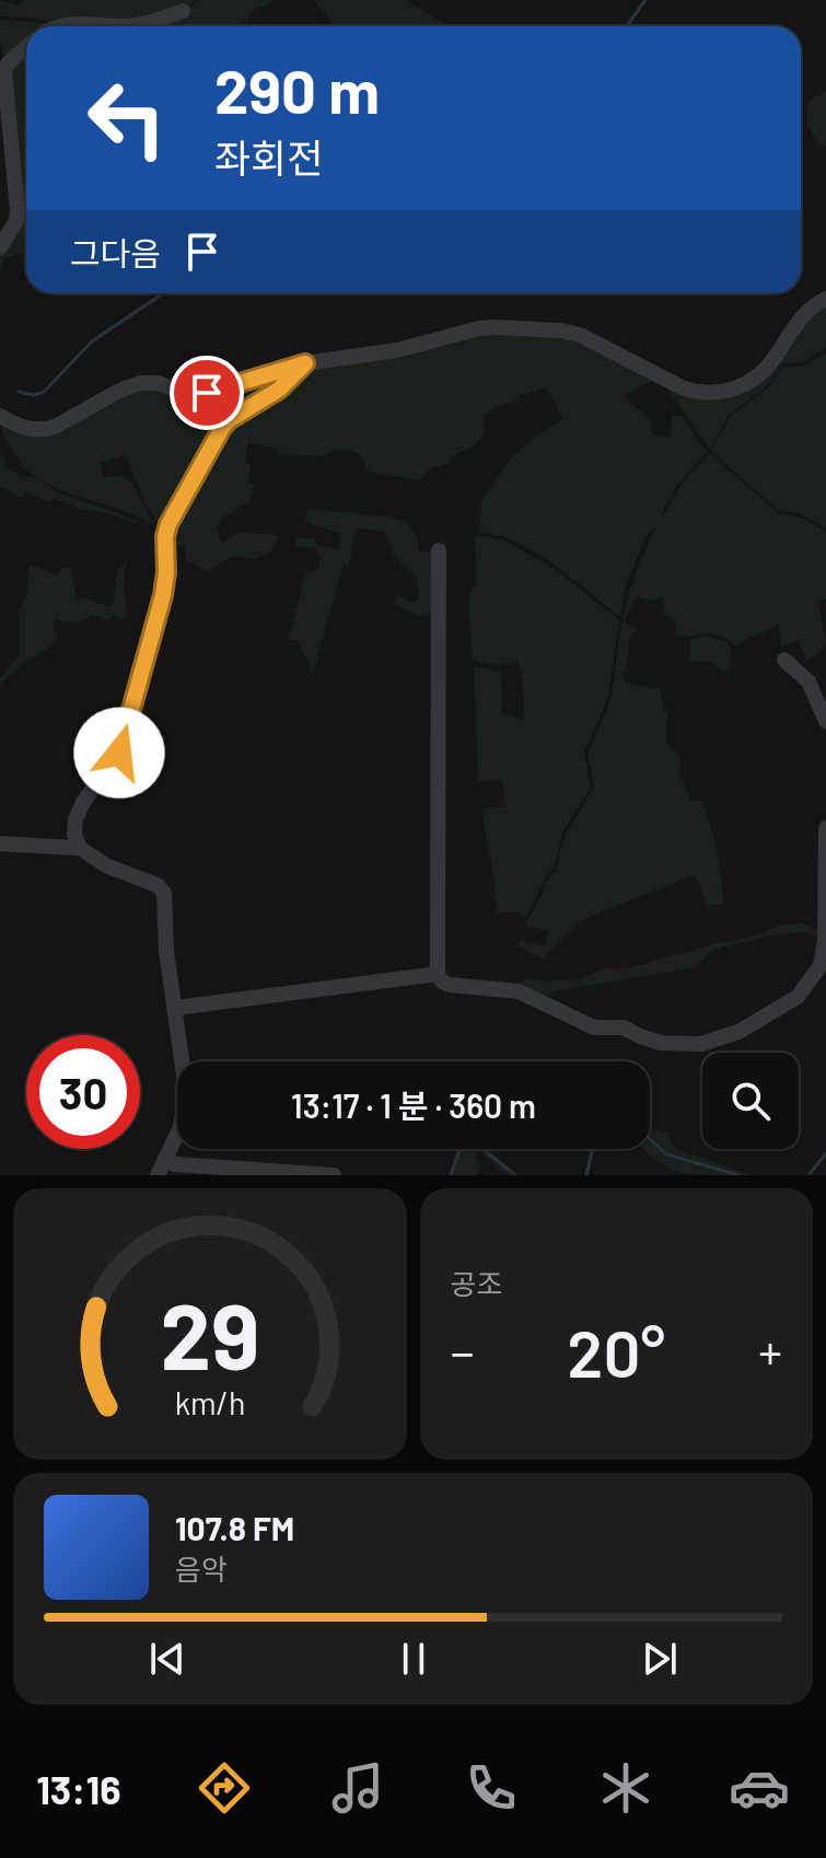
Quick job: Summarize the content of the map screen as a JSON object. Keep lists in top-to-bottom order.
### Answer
{
  "page": {
    "turn": ["290 m", "좌회전"],
    "then": "그다음",
    "limit": "30",
    "trip": "13:17 · 1 분 · 360 m",
    "tile": "공조",
    "heat": ["−", "20°", "+"],
    "song": ["107.8 FM", "음악"],
    "tabs": "13:16",
    "gauge": ["29", "km/h"]
  }
}
